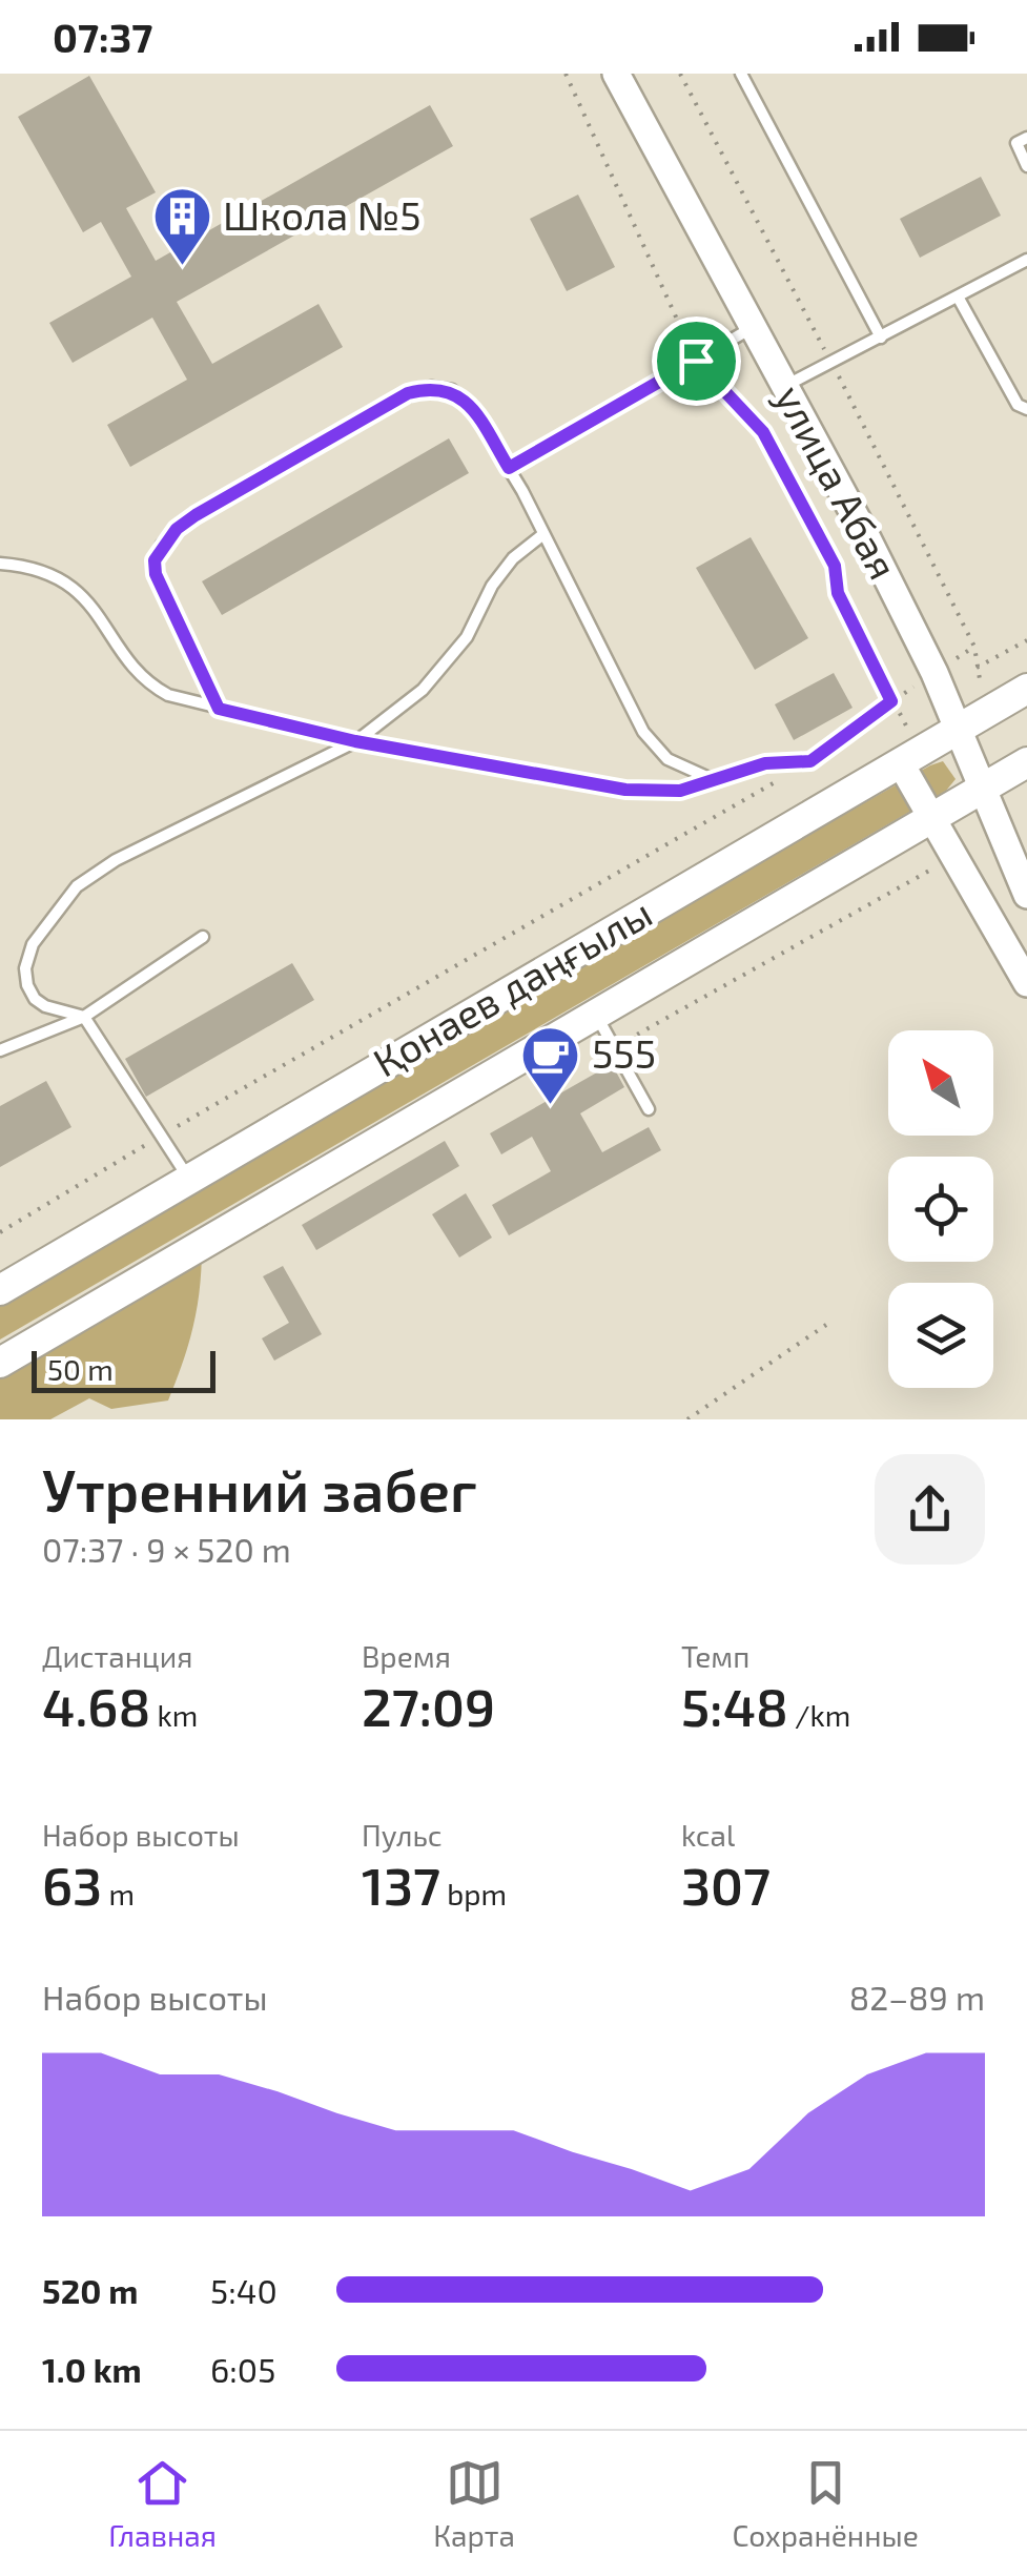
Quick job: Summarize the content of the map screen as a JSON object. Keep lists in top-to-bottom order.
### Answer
{
  "streets": {
    "main road": ["Қонаев даңғылы"],
    "street": ["улица Абая"]
  },
  "crossings": [
    ["улица Абая", "Қонаев даңғылы"]
  ],
  "places": {
    "building": ["Школа №5"],
    "cafe": ["555"]
  },
  "scale_bar": "50 m",
  "north": "top left",
  "page": {
    "status": "07:37",
    "scale": "50 m",
    "heading": ["Утренний забег", "07:37 · 9 × 520 m"],
    "stats": [
      ["Дистанция", "4.68 km"],
      ["Время", "27:09"],
      ["Темп", "5:48 /km"],
      ["Набор высоты", "63 m"],
      ["Пульс", "137 bpm"],
      ["kcal", "307"]
    ],
    "chart": ["Набор высоты", "82–89 m"],
    "list": [
      {
        "name": "520 m",
        "note": "5:40"
      },
      {
        "name": "1.0 km",
        "note": "6:05"
      }
    ],
    "tabs": ["Главная", "Карта", "Сохранённые"]
  }
}
